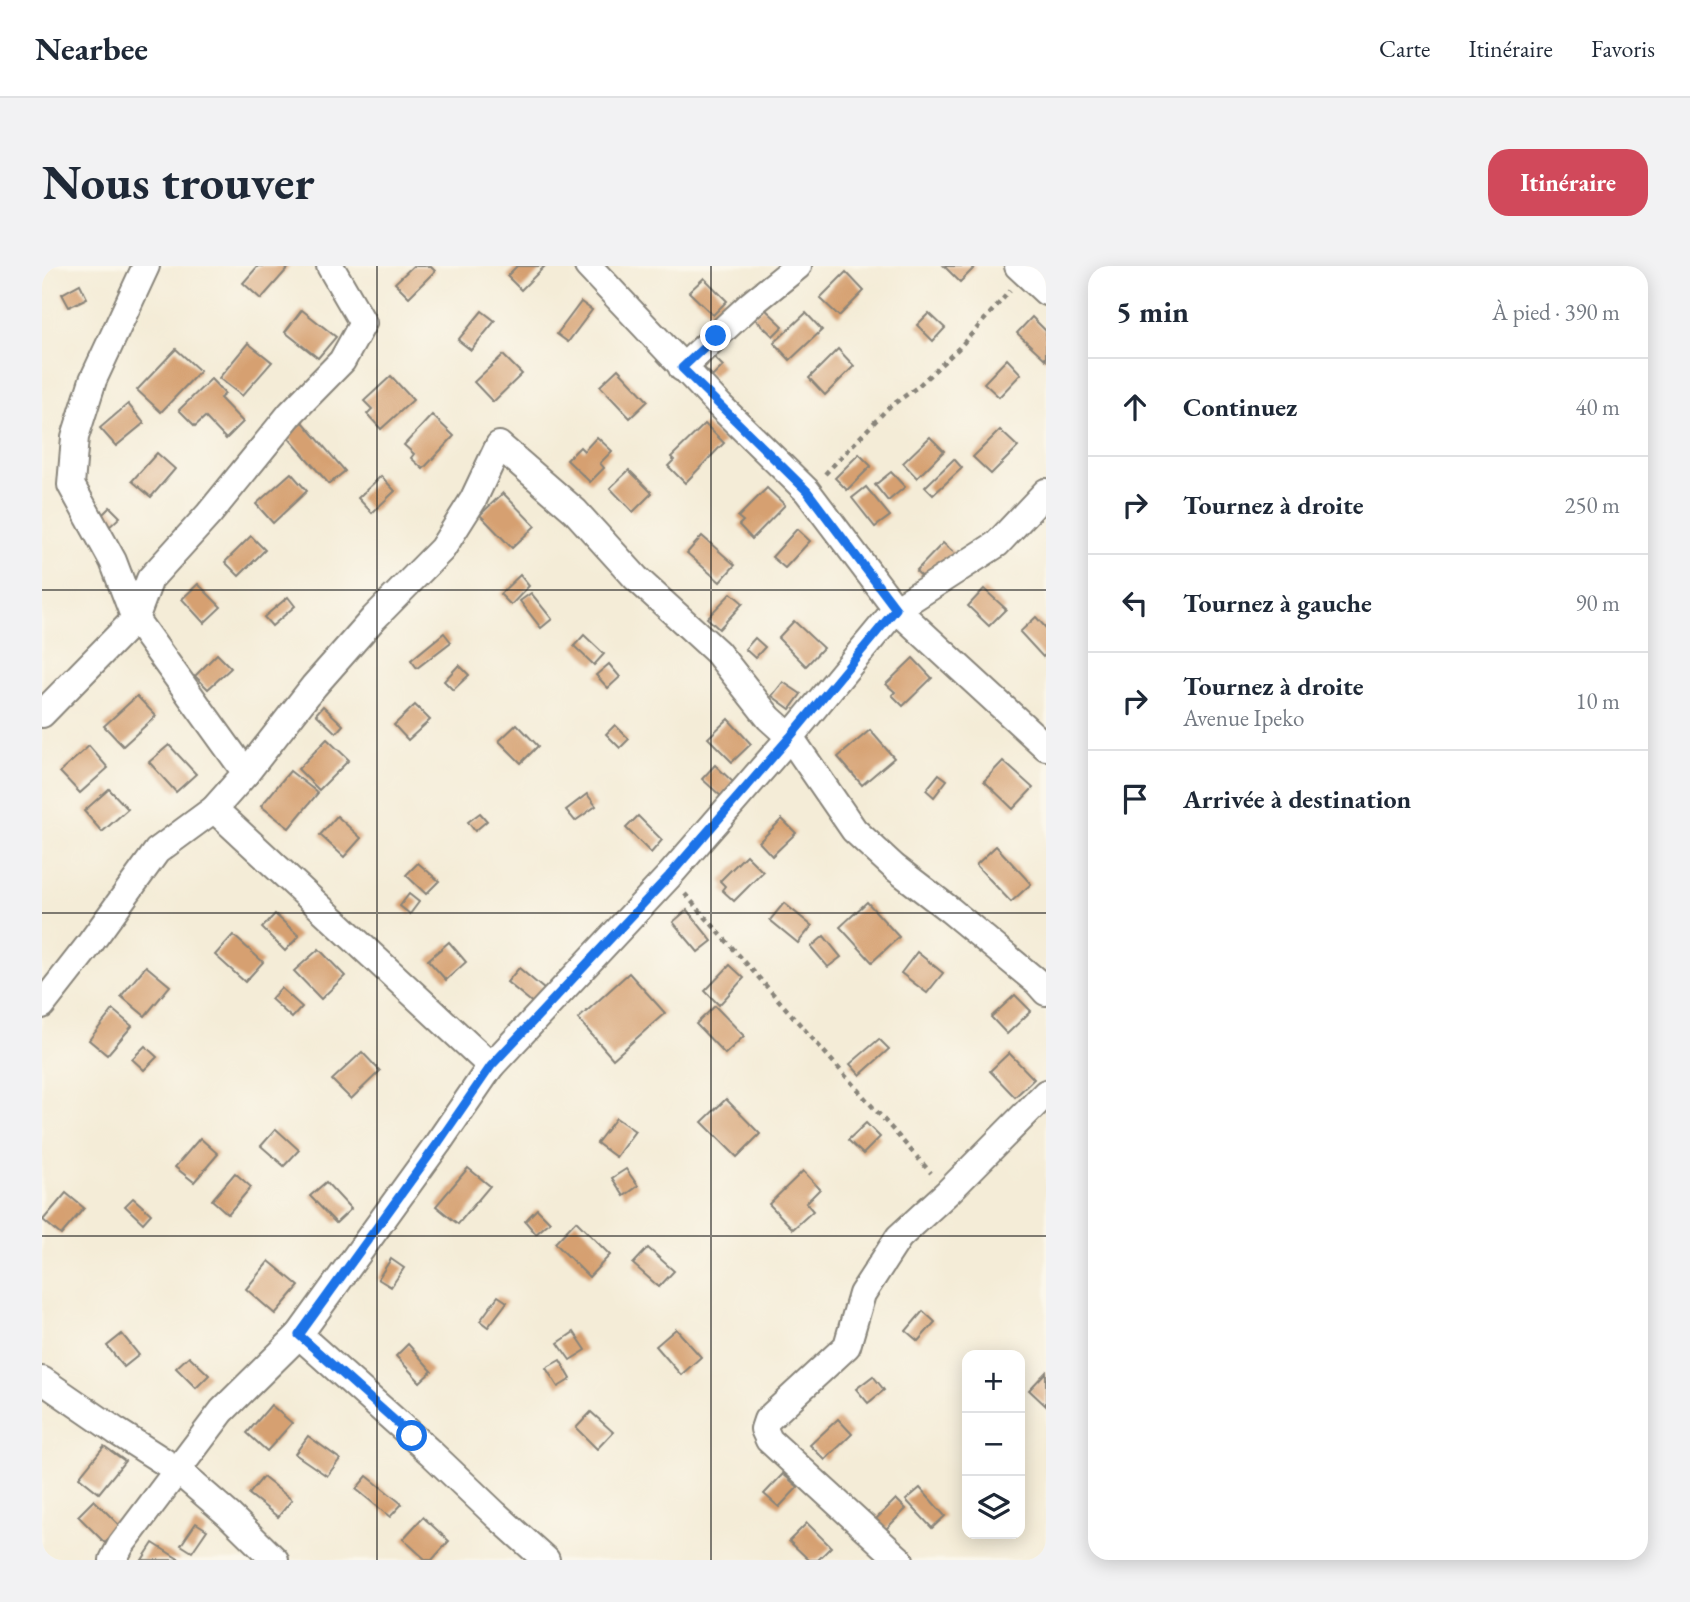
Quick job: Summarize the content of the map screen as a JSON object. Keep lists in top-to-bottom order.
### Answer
{
  "page": {
    "header": "Nearbee",
    "nav": ["Carte", "Itinéraire", "Favoris"],
    "buttons": "Itinéraire",
    "title": "Nous trouver",
    "heading": ["5 min", "À pied · 390 m"],
    "list": [
      ["Continuez", "40 m"],
      ["Tournez à droite", "250 m"],
      ["Tournez à gauche", "90 m"],
      ["Tournez à droite", "Avenue Ipeko", "10 m"],
      "Arrivée à destination"
    ],
    "map_buttons": ["+", "−"]
  }
}
